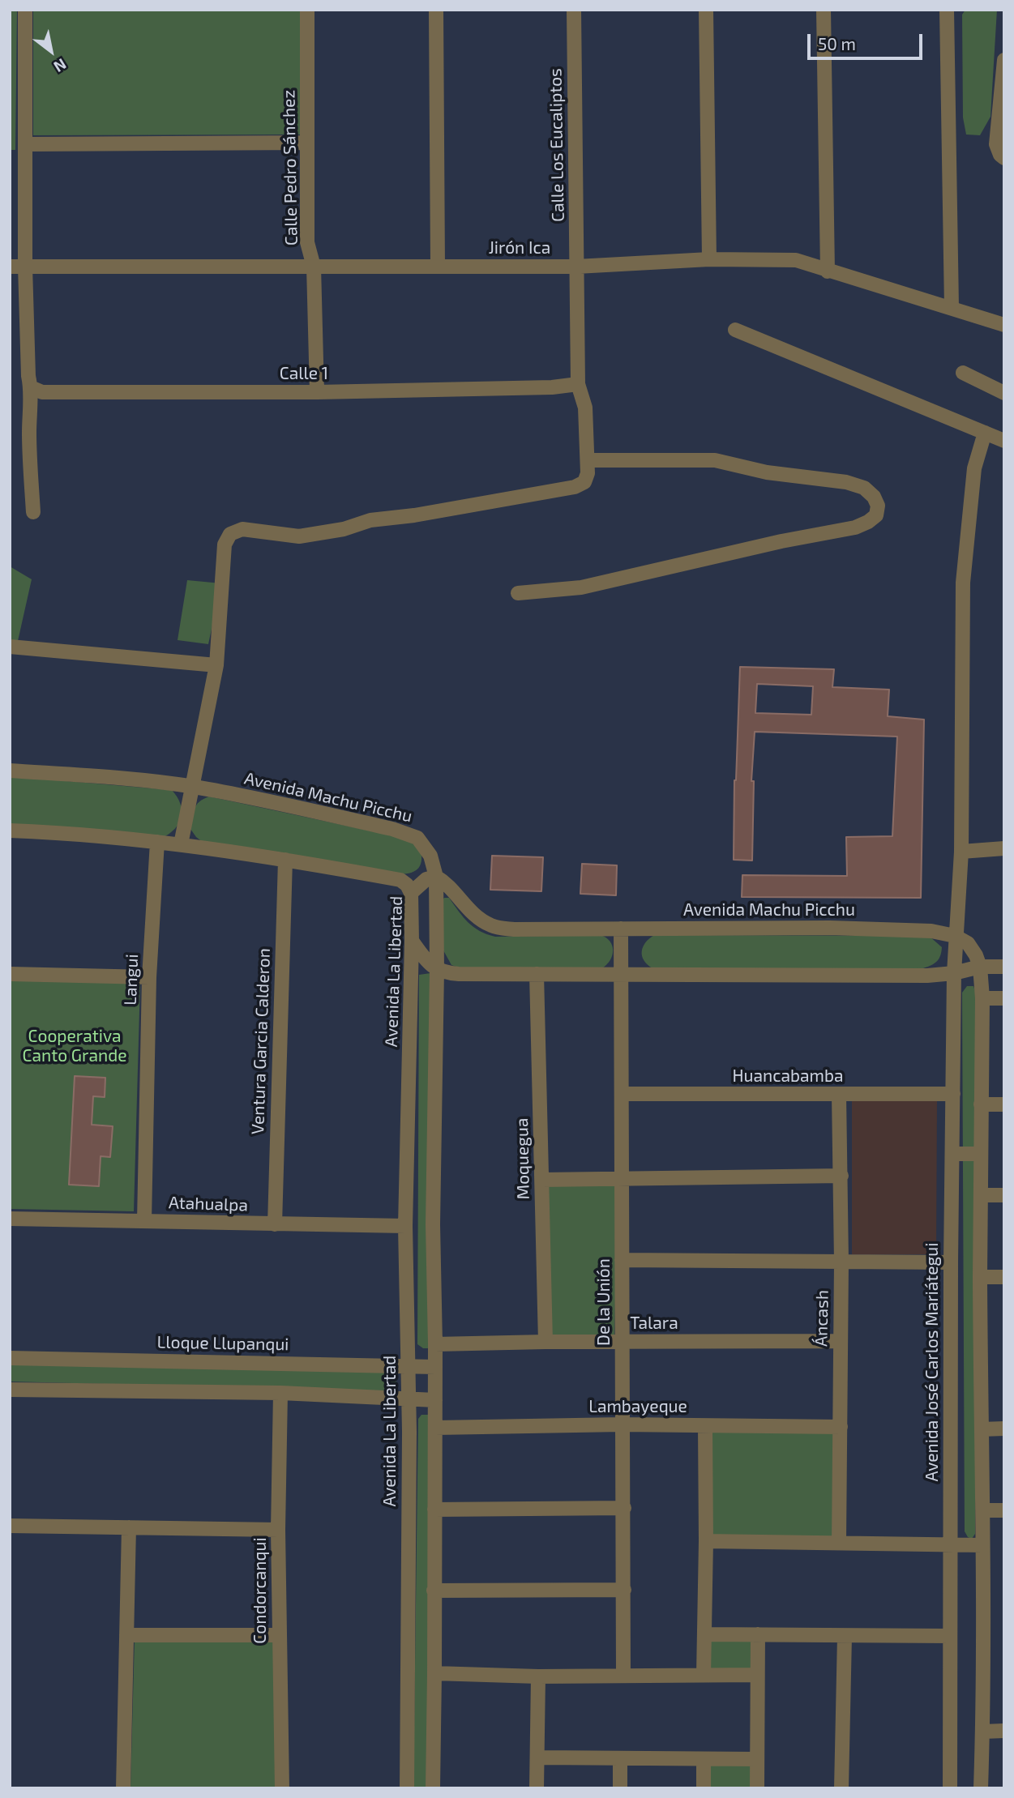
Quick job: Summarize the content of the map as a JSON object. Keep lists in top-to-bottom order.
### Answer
{
  "streets": {
    "street": [
      "Calle Los Eucaliptos",
      "Calle Pedro Sánchez",
      "Jirón Ica",
      "Calle 1",
      "Avenida Machu Picchu",
      "Avenida La Libertad",
      "Langui",
      "Ventura Garcia Calderon",
      "Huancabamba",
      "Moquegua",
      "Atahualpa",
      "De la Unión",
      "Áncash",
      "Talara",
      "Lloque Llupanqui",
      "Avenida José Carlos Mariátegui",
      "Lambayeque",
      "Condorcanqui"
    ]
  },
  "crossings": [
    ["Calle Los Eucaliptos", "Jirón Ica"],
    ["Calle Los Eucaliptos", "Calle 1"],
    ["Calle Pedro Sánchez", "Jirón Ica"],
    ["Calle Pedro Sánchez", "Calle 1"],
    ["Avenida Machu Picchu", "Avenida La Libertad"],
    ["Avenida Machu Picchu", "De la Unión"],
    ["Avenida Machu Picchu", "Avenida José Carlos Mariátegui"],
    ["Avenida La Libertad", "Atahualpa"],
    ["Avenida La Libertad", "Lloque Llupanqui"],
    ["Langui", "Atahualpa"],
    ["Ventura Garcia Calderon", "Atahualpa"],
    ["Huancabamba", "De la Unión"],
    ["Huancabamba", "Áncash"],
    ["Huancabamba", "Avenida José Carlos Mariátegui"],
    ["Moquegua", "Talara"],
    ["De la Unión", "Talara"],
    ["De la Unión", "Lambayeque"],
    ["Áncash", "Talara"],
    ["Áncash", "Lambayeque"]
  ],
  "parks": ["Cooperativa Canto Grande"],
  "scale_bar": "50 m",
  "north": "bottom right"
}
